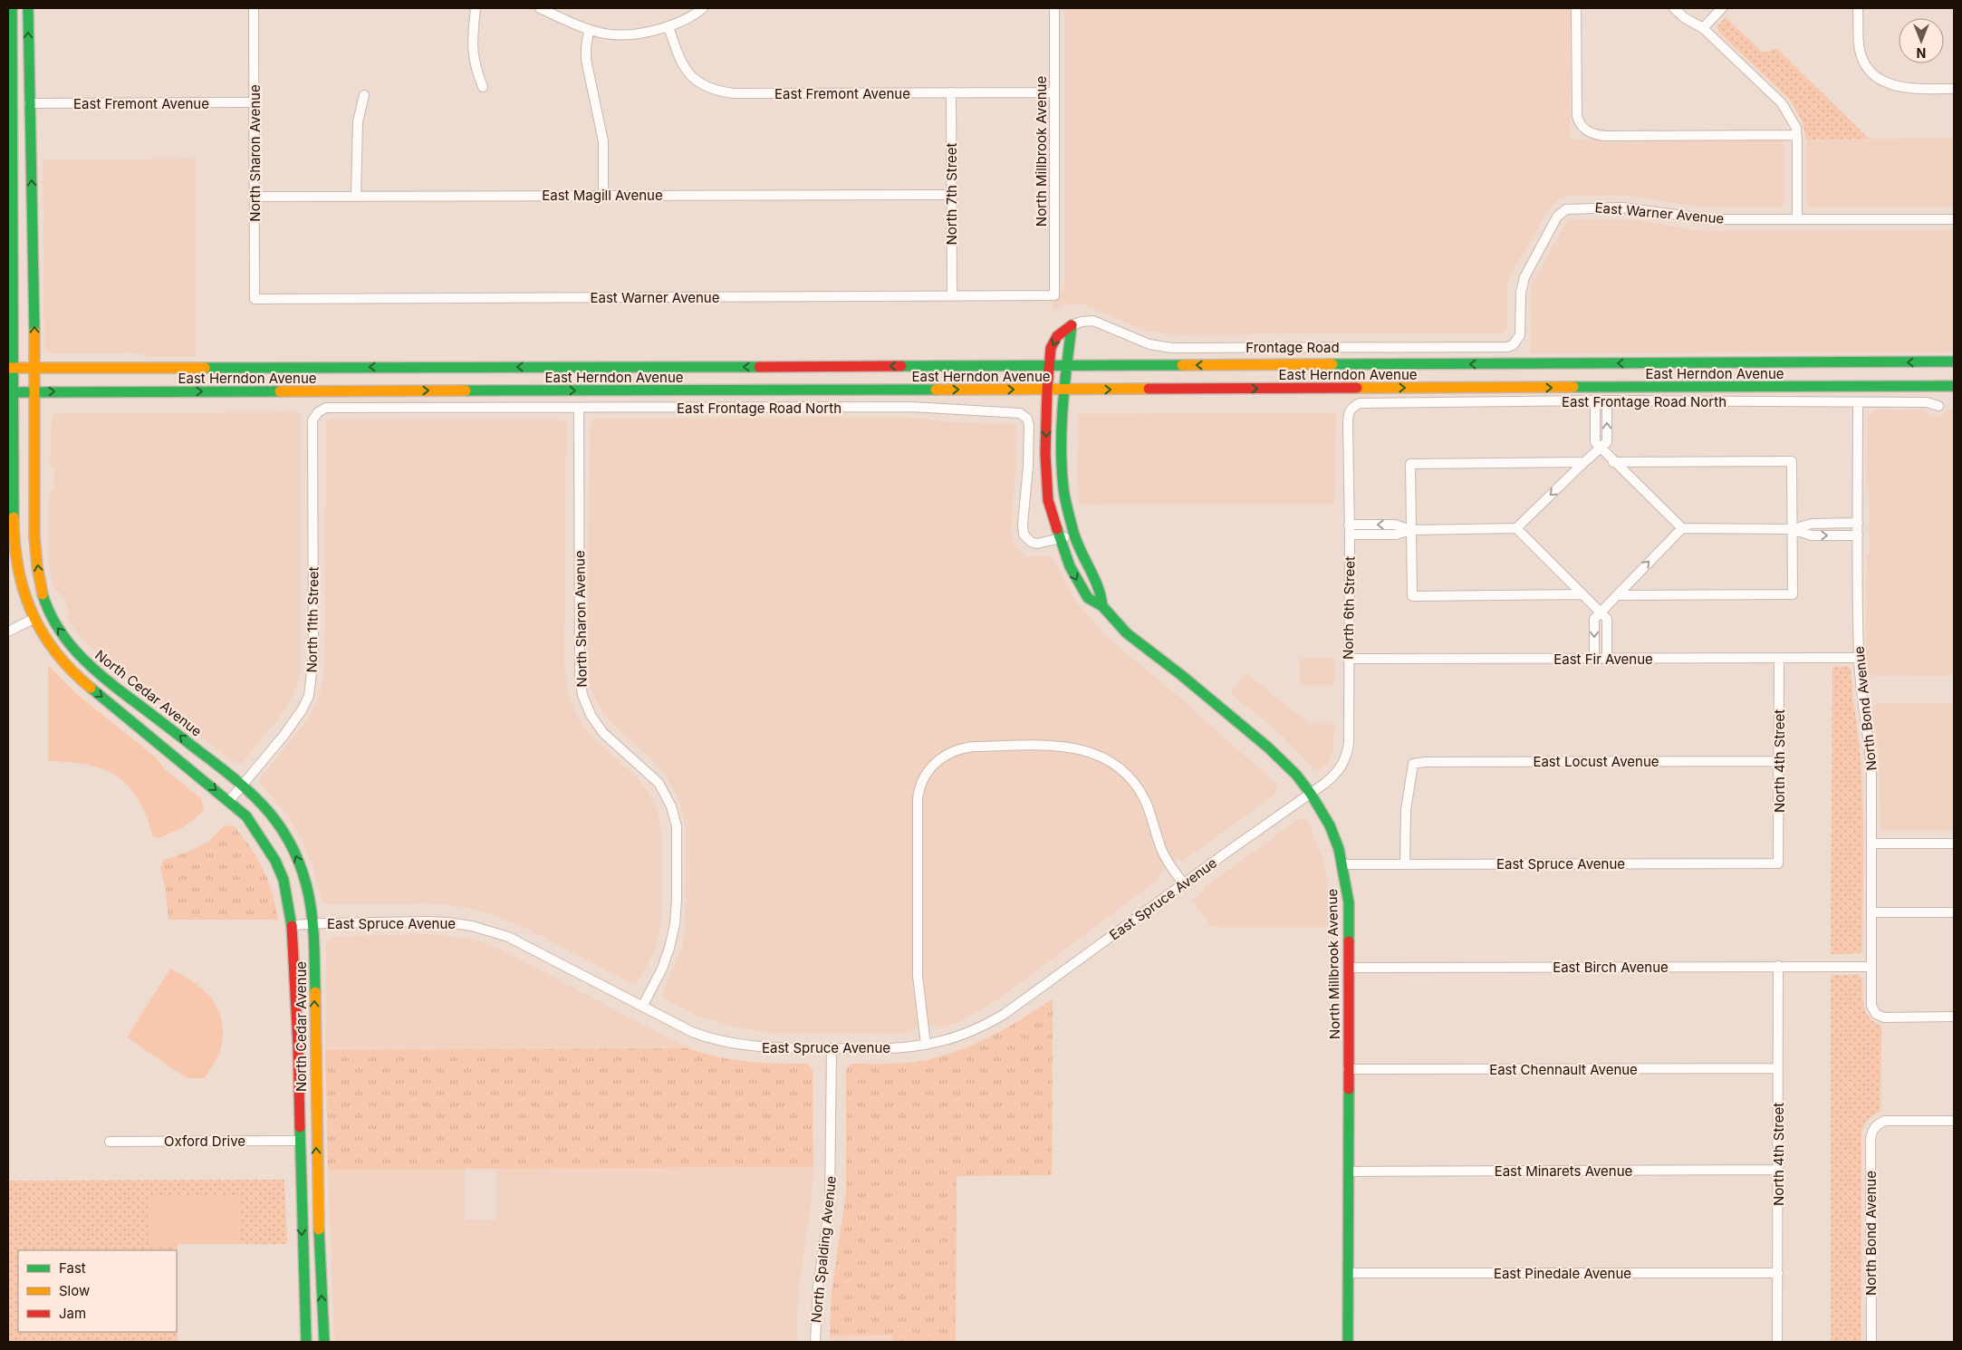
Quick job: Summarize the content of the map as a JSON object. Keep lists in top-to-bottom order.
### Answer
{
  "streets": {
    "main road": ["North Millbrook Avenue", "East Herndon Avenue", "North Cedar Avenue"],
    "street": [
      "East Fremont Avenue",
      "North Sharon Avenue",
      "North 7th Street",
      "East Magill Avenue",
      "East Warner Avenue",
      "Frontage Road",
      "East Frontage Road North",
      "North 6th Street",
      "North 11th Street",
      "East Fir Avenue",
      "North Bond Avenue",
      "East Locust Avenue",
      "North 4th Street",
      "East Spruce Avenue",
      "East Birch Avenue",
      "East Chennault Avenue",
      "Oxford Drive",
      "East Minarets Avenue",
      "North Spalding Avenue",
      "East Pinedale Avenue"
    ]
  },
  "crossings": [
    ["East Fremont Avenue", "North Millbrook Avenue"],
    ["East Fremont Avenue", "North Sharon Avenue"],
    ["East Fremont Avenue", "North 7th Street"],
    ["East Fremont Avenue", "North Cedar Avenue"],
    ["North Millbrook Avenue", "East Warner Avenue"],
    ["North Millbrook Avenue", "Frontage Road"],
    ["North Millbrook Avenue", "East Herndon Avenue"],
    ["North Millbrook Avenue", "East Frontage Road North"],
    ["North Millbrook Avenue", "North 6th Street"],
    ["North Millbrook Avenue", "East Spruce Avenue"],
    ["North Millbrook Avenue", "East Birch Avenue"],
    ["North Millbrook Avenue", "East Chennault Avenue"],
    ["North Millbrook Avenue", "East Minarets Avenue"],
    ["North Millbrook Avenue", "East Pinedale Avenue"],
    ["North Sharon Avenue", "East Magill Avenue"],
    ["North Sharon Avenue", "East Warner Avenue"],
    ["North Sharon Avenue", "East Frontage Road North"],
    ["North Sharon Avenue", "East Spruce Avenue"],
    ["North 7th Street", "East Magill Avenue"],
    ["North 7th Street", "East Warner Avenue"],
    ["East Warner Avenue", "Frontage Road"],
    ["East Herndon Avenue", "North Cedar Avenue"],
    ["East Frontage Road North", "North 6th Street"],
    ["East Frontage Road North", "North 11th Street"],
    ["East Frontage Road North", "North Bond Avenue"],
    ["North 6th Street", "East Fir Avenue"],
    ["North 6th Street", "East Spruce Avenue"],
    ["North 11th Street", "North Cedar Avenue"],
    ["East Fir Avenue", "North Bond Avenue"],
    ["East Fir Avenue", "North 4th Street"],
    ["North Cedar Avenue", "East Spruce Avenue"],
    ["North Cedar Avenue", "Oxford Drive"],
    ["North Bond Avenue", "East Birch Avenue"],
    ["East Locust Avenue", "North 4th Street"],
    ["East Locust Avenue", "East Spruce Avenue"],
    ["North 4th Street", "East Spruce Avenue"],
    ["North 4th Street", "East Birch Avenue"],
    ["North 4th Street", "East Chennault Avenue"],
    ["North 4th Street", "East Minarets Avenue"],
    ["North 4th Street", "East Pinedale Avenue"],
    ["East Spruce Avenue", "North Spalding Avenue"]
  ],
  "legend": ["Fast", "Slow", "Jam"],
  "north": "bottom"
}
